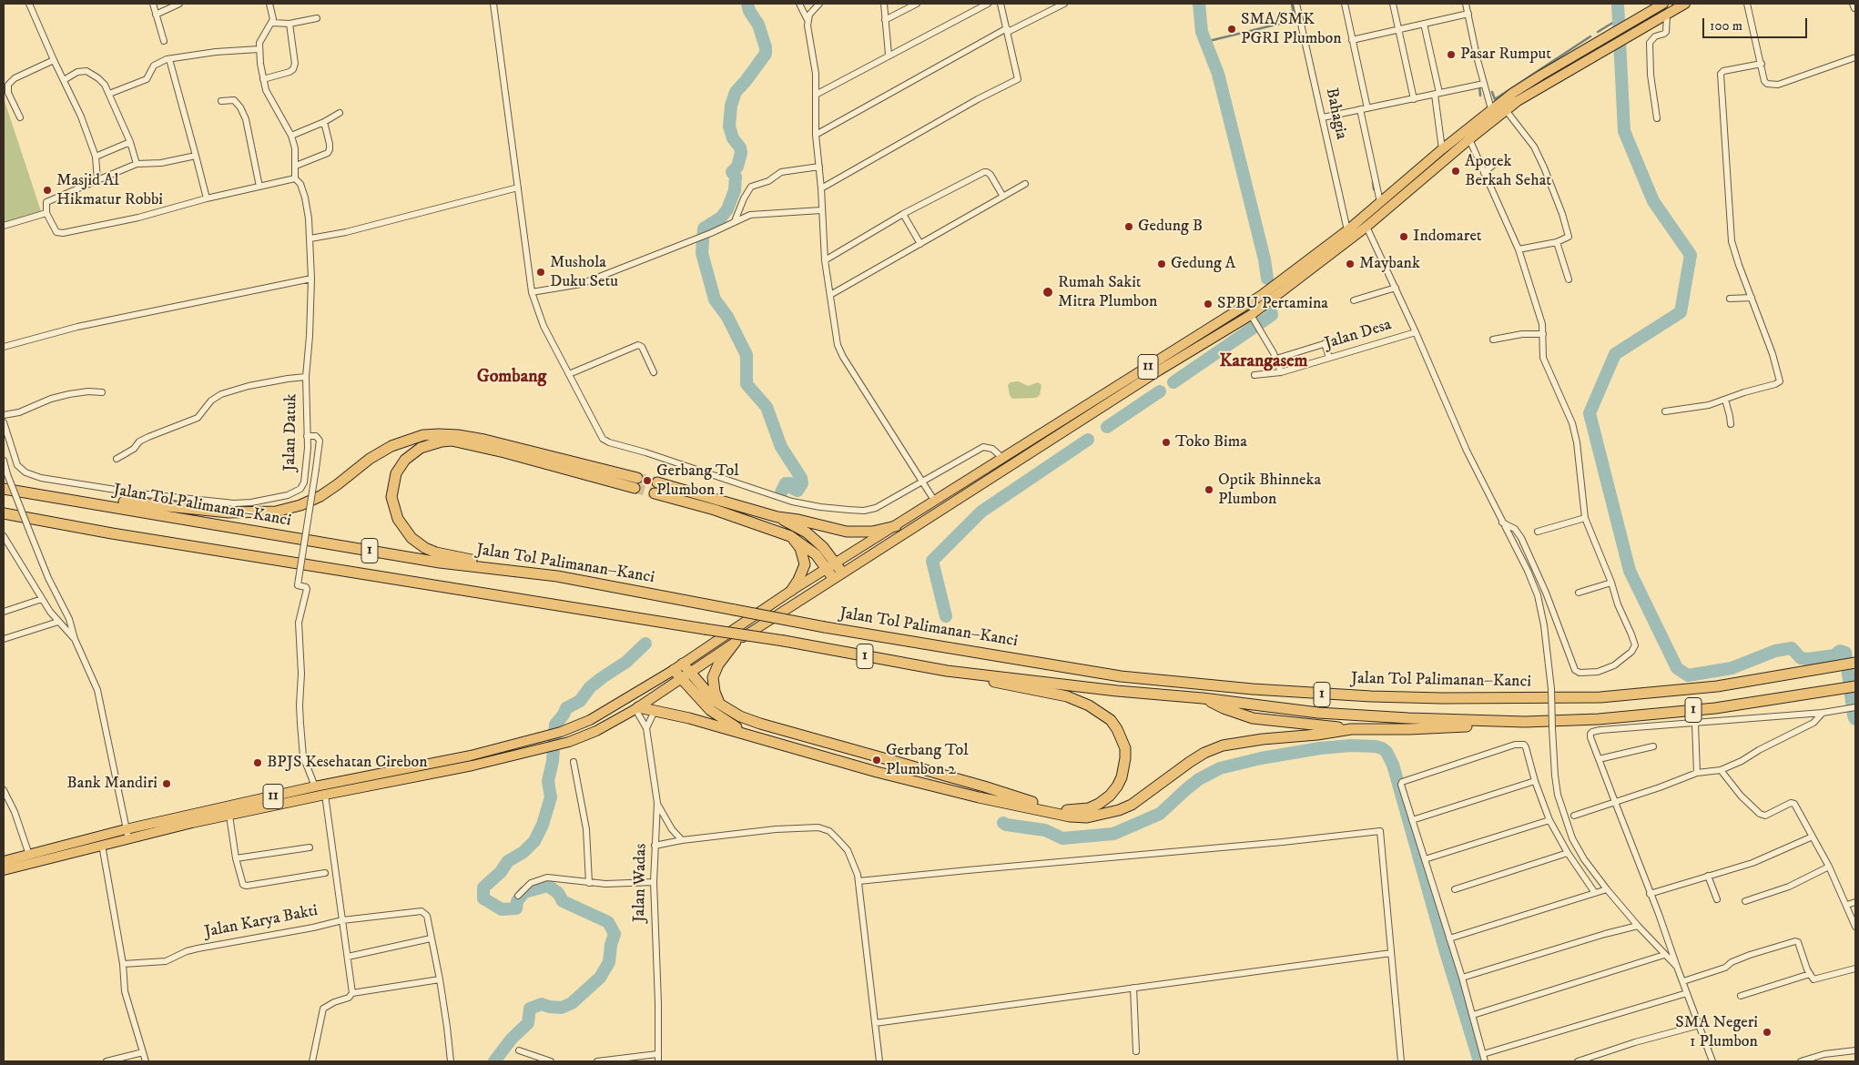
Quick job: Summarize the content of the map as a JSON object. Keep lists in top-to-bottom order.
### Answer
{
  "streets": {
    "highway": ["11", "Jalan Tol Palimanan–Kanci", "1"],
    "street": [
      "Bahagia",
      "Jalan Desa",
      "Jalan Datuk",
      "Jalan Wadas",
      "Jalan Karya Bakti"
    ]
  },
  "crossings": [
    ["Bahagia", "11"],
    ["11", "Jalan Wadas"],
    ["11", "Jalan Karya Bakti"]
  ],
  "districts": ["Karangasem", "Gombang"],
  "places": [
    "SMA/SMK PGRI Plumbon",
    "Pasar Rumput",
    "Apotek Berkah Sehat",
    "Masjid Al Hikmatur Robbi",
    "Gedung B",
    "Indomaret",
    "Gedung A",
    "Maybank",
    "Mushola Duku Setu",
    "Rumah Sakit Mitra Plumbon",
    "SPBU Pertamina",
    "Toko Bima",
    "Gerbang Tol Plumbon 1",
    "Optik Bhinneka Plumbon",
    "Gerbang Tol Plumbon 2",
    "BPJS Kesehatan Cirebon",
    "Bank Mandiri",
    "SMA Negeri 1 Plumbon"
  ],
  "scale_bar": "100 m"
}
